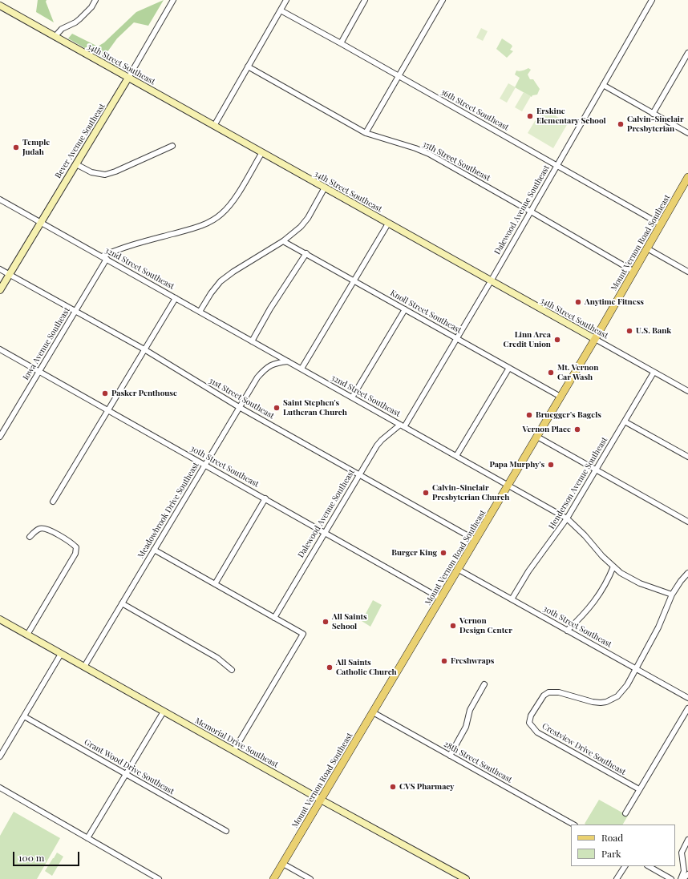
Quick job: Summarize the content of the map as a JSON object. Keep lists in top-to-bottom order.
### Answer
{
  "streets": {
    "main road": ["Mount Vernon Road Southeast"],
    "street": [
      "34th Street Southeast",
      "36th Street Southeast",
      "Bever Avenue Southeast",
      "35th Street Southeast",
      "Dalewood Avenue Southeast",
      "32nd Street Southeast",
      "Knoll Street Southeast",
      "Iowa Avenue Southeast",
      "31st Street Southeast",
      "30th Street Southeast",
      "Henderson Avenue Southeast",
      "Meadowbrook Drive Southeast",
      "Memorial Drive Southeast",
      "Crestview Drive Southeast",
      "28th Street Southeast",
      "Grant Wood Drive Southeast"
    ]
  },
  "crossings": [
    ["34th Street Southeast", "Bever Avenue Southeast"],
    ["34th Street Southeast", "Dalewood Avenue Southeast"],
    ["34th Street Southeast", "Mount Vernon Road Southeast"],
    ["34th Street Southeast", "Henderson Avenue Southeast"],
    ["36th Street Southeast", "Dalewood Avenue Southeast"],
    ["36th Street Southeast", "Mount Vernon Road Southeast"],
    ["Bever Avenue Southeast", "32nd Street Southeast"],
    ["Bever Avenue Southeast", "31st Street Southeast"],
    ["35th Street Southeast", "Dalewood Avenue Southeast"],
    ["35th Street Southeast", "Mount Vernon Road Southeast"],
    ["Dalewood Avenue Southeast", "32nd Street Southeast"],
    ["Dalewood Avenue Southeast", "Knoll Street Southeast"],
    ["Dalewood Avenue Southeast", "31st Street Southeast"],
    ["Dalewood Avenue Southeast", "30th Street Southeast"],
    ["Mount Vernon Road Southeast", "32nd Street Southeast"],
    ["Mount Vernon Road Southeast", "Knoll Street Southeast"],
    ["Mount Vernon Road Southeast", "31st Street Southeast"],
    ["Mount Vernon Road Southeast", "30th Street Southeast"],
    ["Mount Vernon Road Southeast", "Memorial Drive Southeast"],
    ["Mount Vernon Road Southeast", "28th Street Southeast"],
    ["32nd Street Southeast", "Iowa Avenue Southeast"],
    ["32nd Street Southeast", "Henderson Avenue Southeast"],
    ["32nd Street Southeast", "Meadowbrook Drive Southeast"],
    ["Iowa Avenue Southeast", "31st Street Southeast"],
    ["Iowa Avenue Southeast", "30th Street Southeast"],
    ["31st Street Southeast", "Meadowbrook Drive Southeast"],
    ["30th Street Southeast", "Henderson Avenue Southeast"],
    ["30th Street Southeast", "Meadowbrook Drive Southeast"],
    ["30th Street Southeast", "Crestview Drive Southeast"],
    ["Meadowbrook Drive Southeast", "Memorial Drive Southeast"]
  ],
  "places": [
    "Erskine Elementary School",
    "Calvin-Sinclair Presbyterian",
    "Temple Judah",
    "Anytime Fitness",
    "U.S. Bank",
    "Linn Area Credit Union",
    "Mt. Vernon Car Wash",
    "Pasker Penthouse",
    "Saint Stephen's Lutheran Church",
    "Bruegger's Bagels",
    "Vernon Place",
    "Papa Murphy's",
    "Calvin-Sinclair Presbyterian Church",
    "Burger King",
    "All Saints School",
    "Vernon Design Center",
    "Freshwraps",
    "All Saints Catholic Church",
    "CVS Pharmacy"
  ],
  "legend": ["Road", "Park"],
  "scale_bar": "100 m"
}
